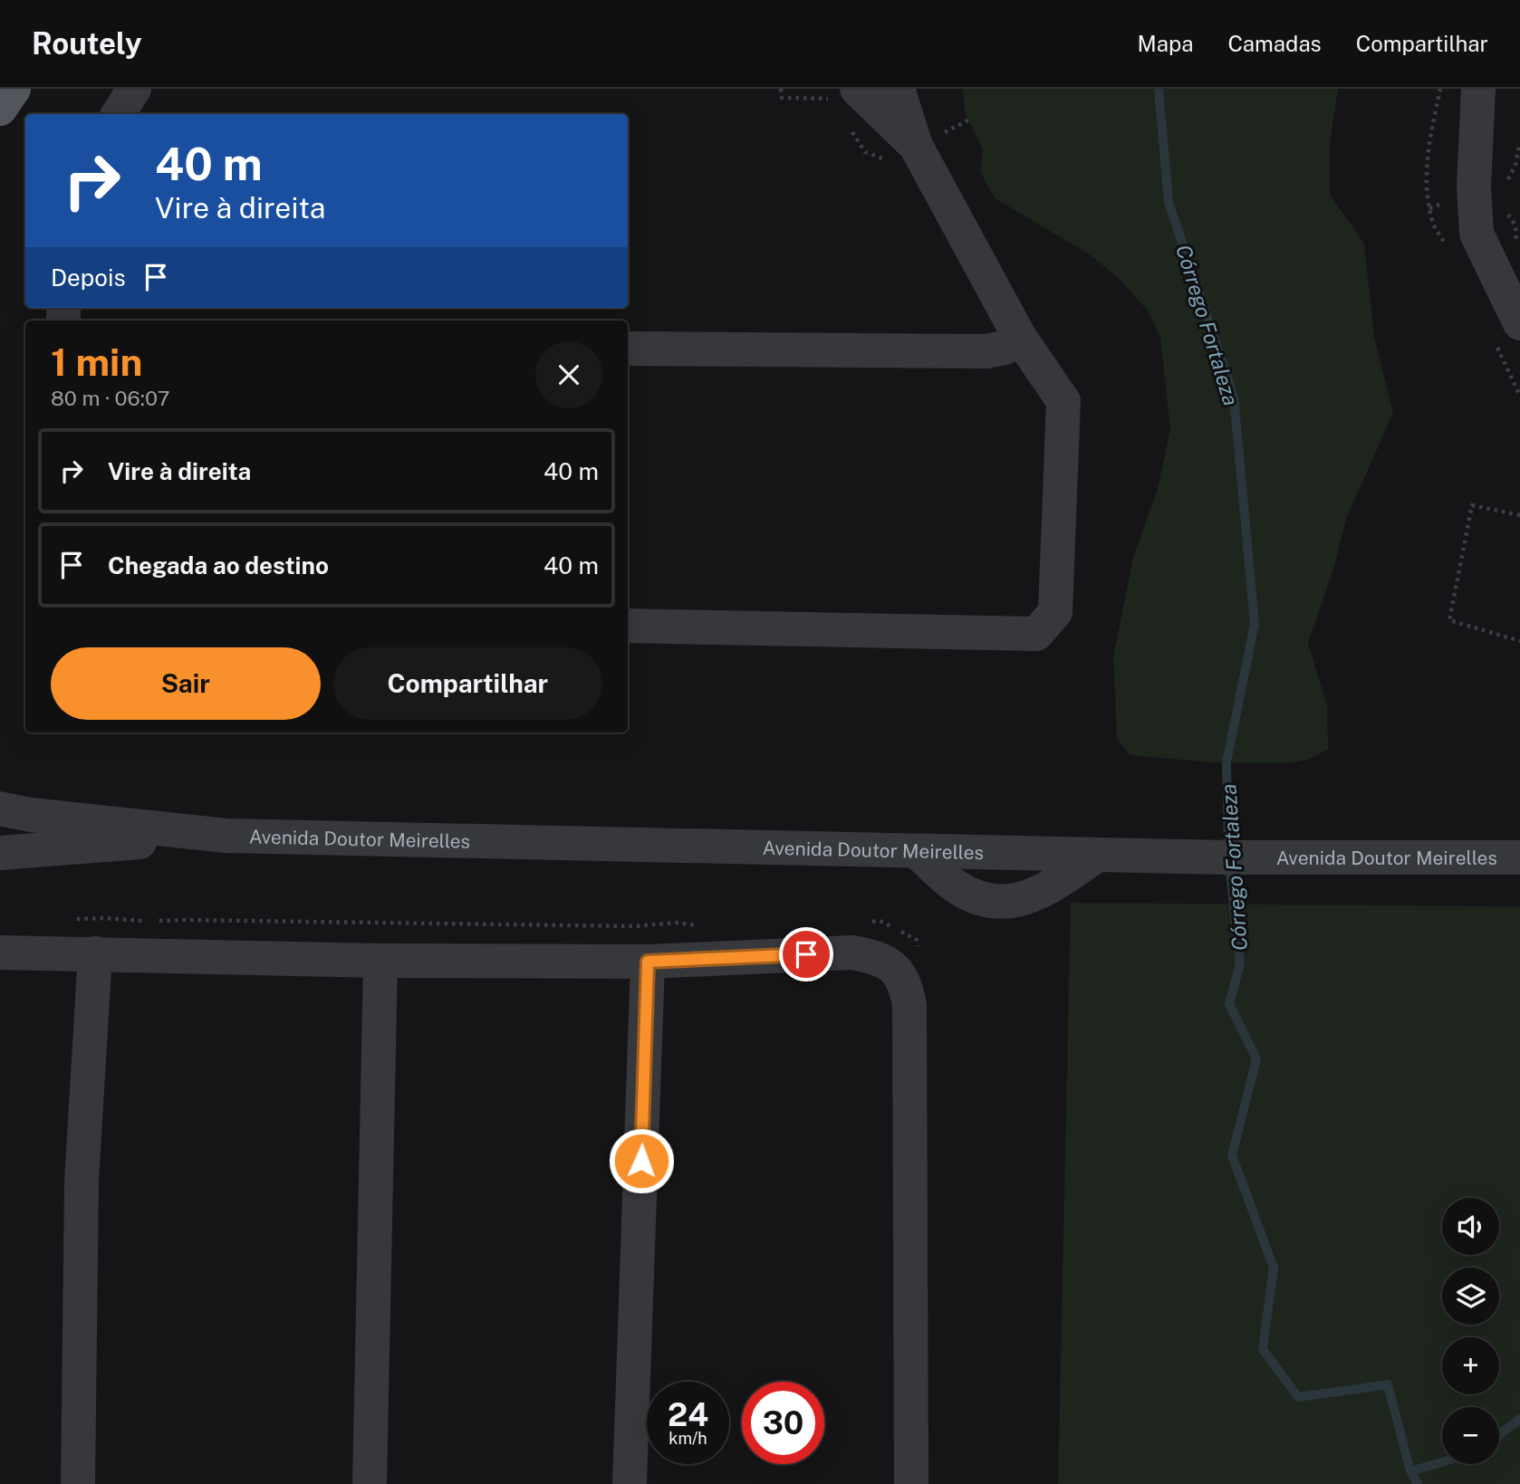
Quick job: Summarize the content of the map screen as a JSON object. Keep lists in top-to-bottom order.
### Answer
{
  "streets": {
    "street": ["Avenida Doutor Meirelles"]
  },
  "water": ["Córrego Fortaleza"],
  "page": {
    "header": "Routely",
    "nav": ["Mapa", "Camadas", "Compartilhar"],
    "turn": ["40 m", "Vire à direita"],
    "then": "Depois",
    "heading": ["1 min", "80 m · 06:07"],
    "list": [
      {
        "name": "Vire à direita",
        "value": "40 m"
      },
      {
        "name": "Chegada ao destino",
        "value": "40 m"
      }
    ],
    "buttons": ["Sair", "Compartilhar"],
    "map_buttons": ["+", "−"],
    "speed": "24 km/h",
    "limit": "30"
  }
}
